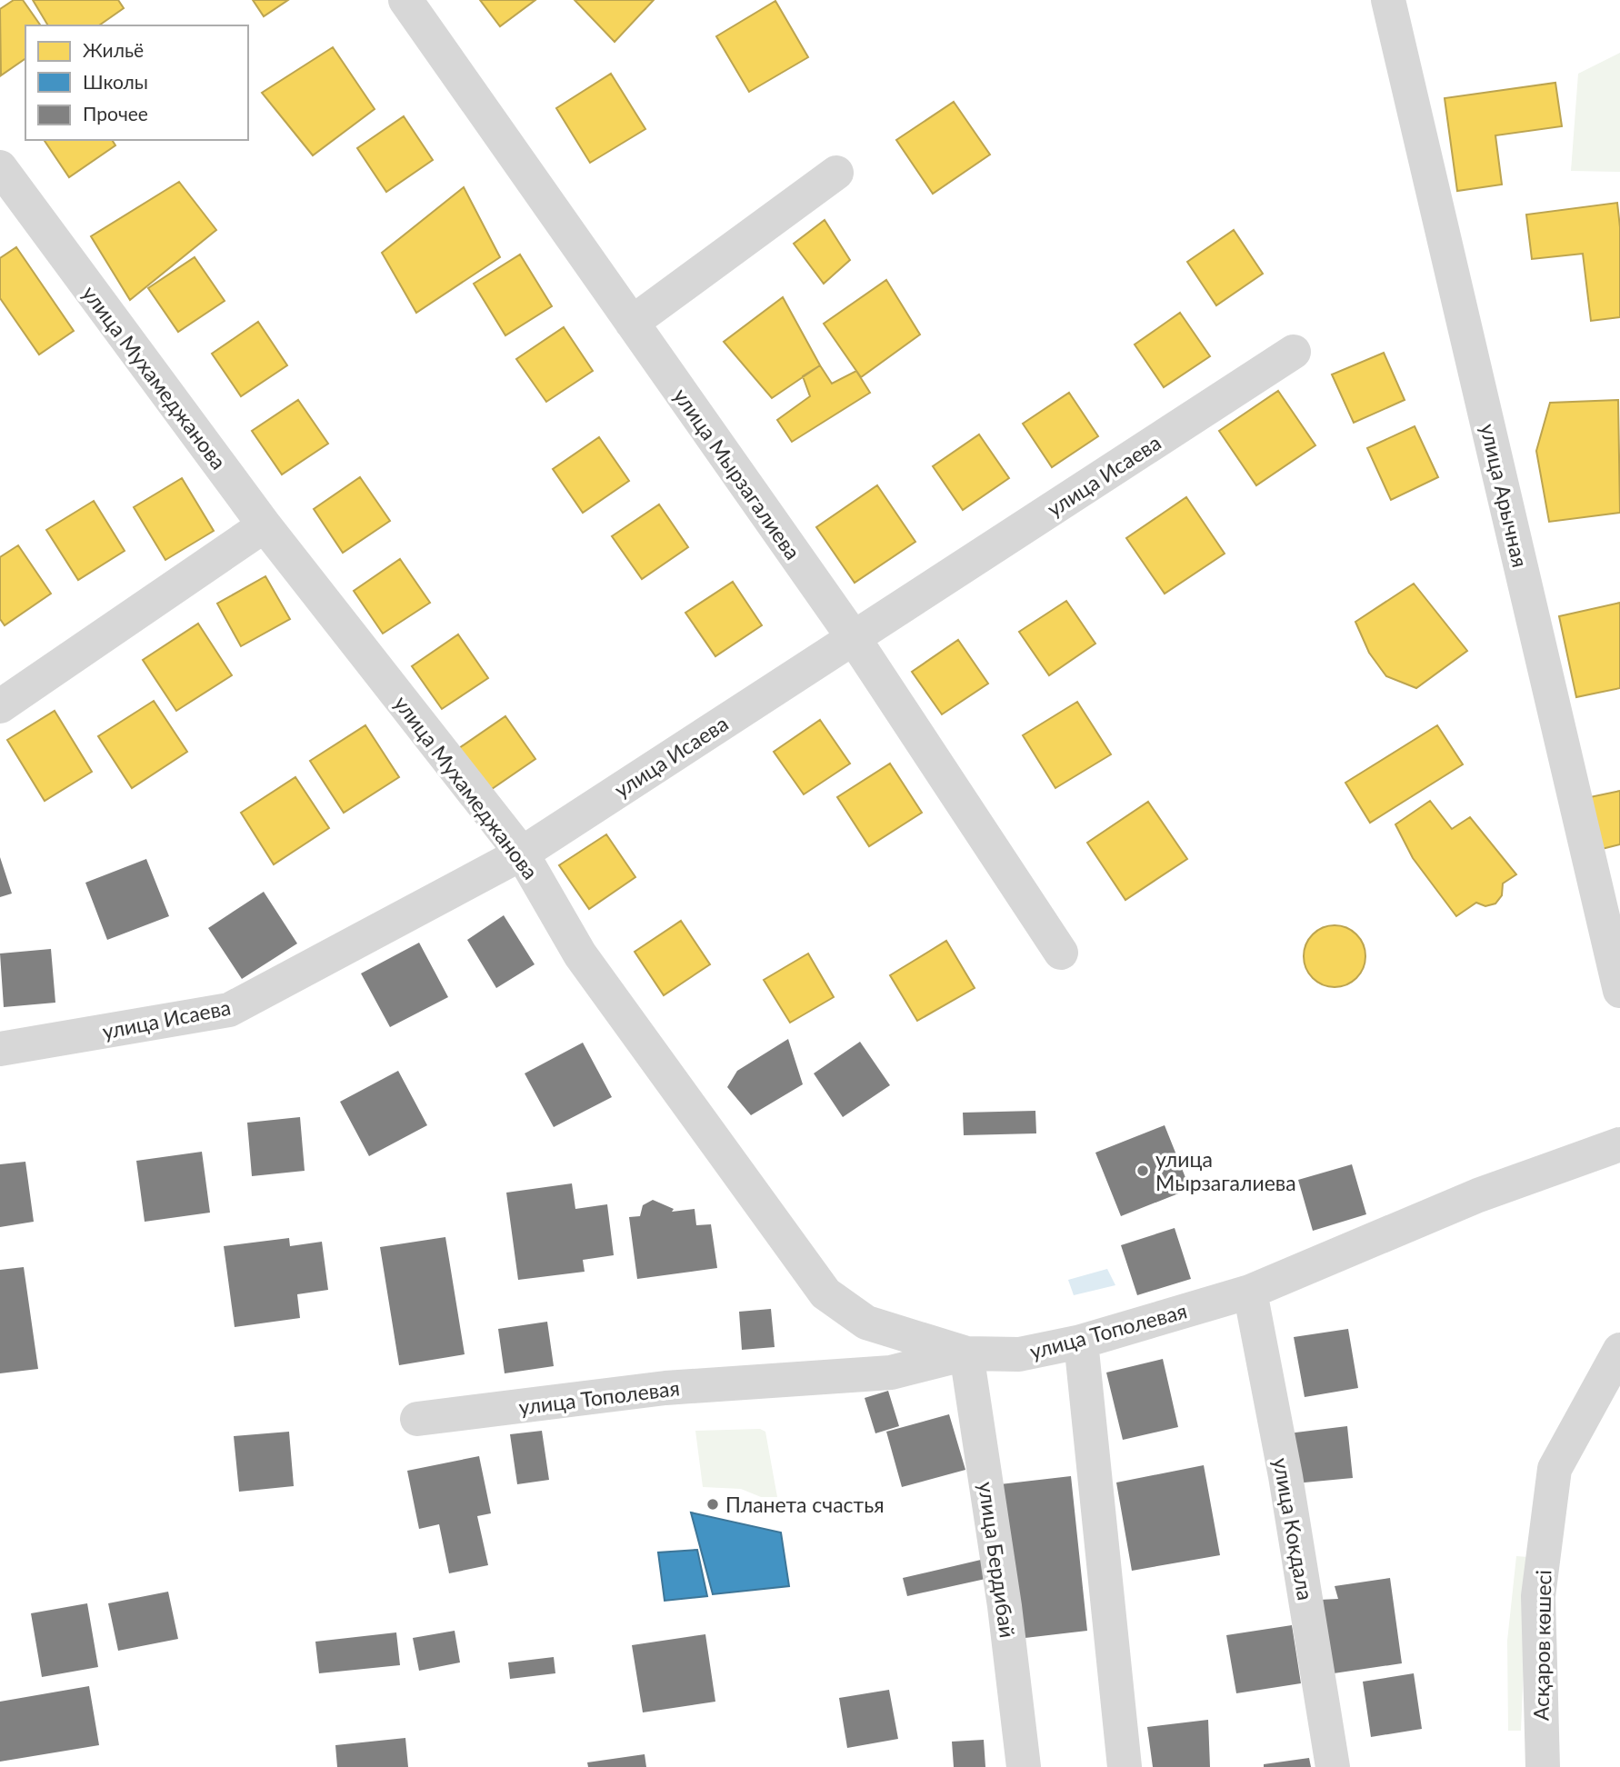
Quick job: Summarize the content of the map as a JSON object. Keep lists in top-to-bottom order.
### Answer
{
  "streets": {
    "street": [
      "улица Мухамеджанова",
      "улица Мырзагалиева",
      "улица Исаева",
      "улица Арычная",
      "улица Тополевая",
      "улица Кокдала",
      "улица Бердибай",
      "Асқаров көшесі"
    ]
  },
  "crossings": [
    ["улица Мухамеджанова", "улица Исаева"],
    ["улица Мухамеджанова", "улица Тополевая"],
    ["улица Мухамеджанова", "улица Бердибай"],
    ["улица Мырзагалиева", "улица Исаева"],
    ["улица Тополевая", "улица Кокдала"],
    ["улица Тополевая", "улица Бердибай"]
  ],
  "places": ["улица Мырзагалиева", "Планета счастья"],
  "legend": ["Жильё", "Школы", "Прочее"]
}
